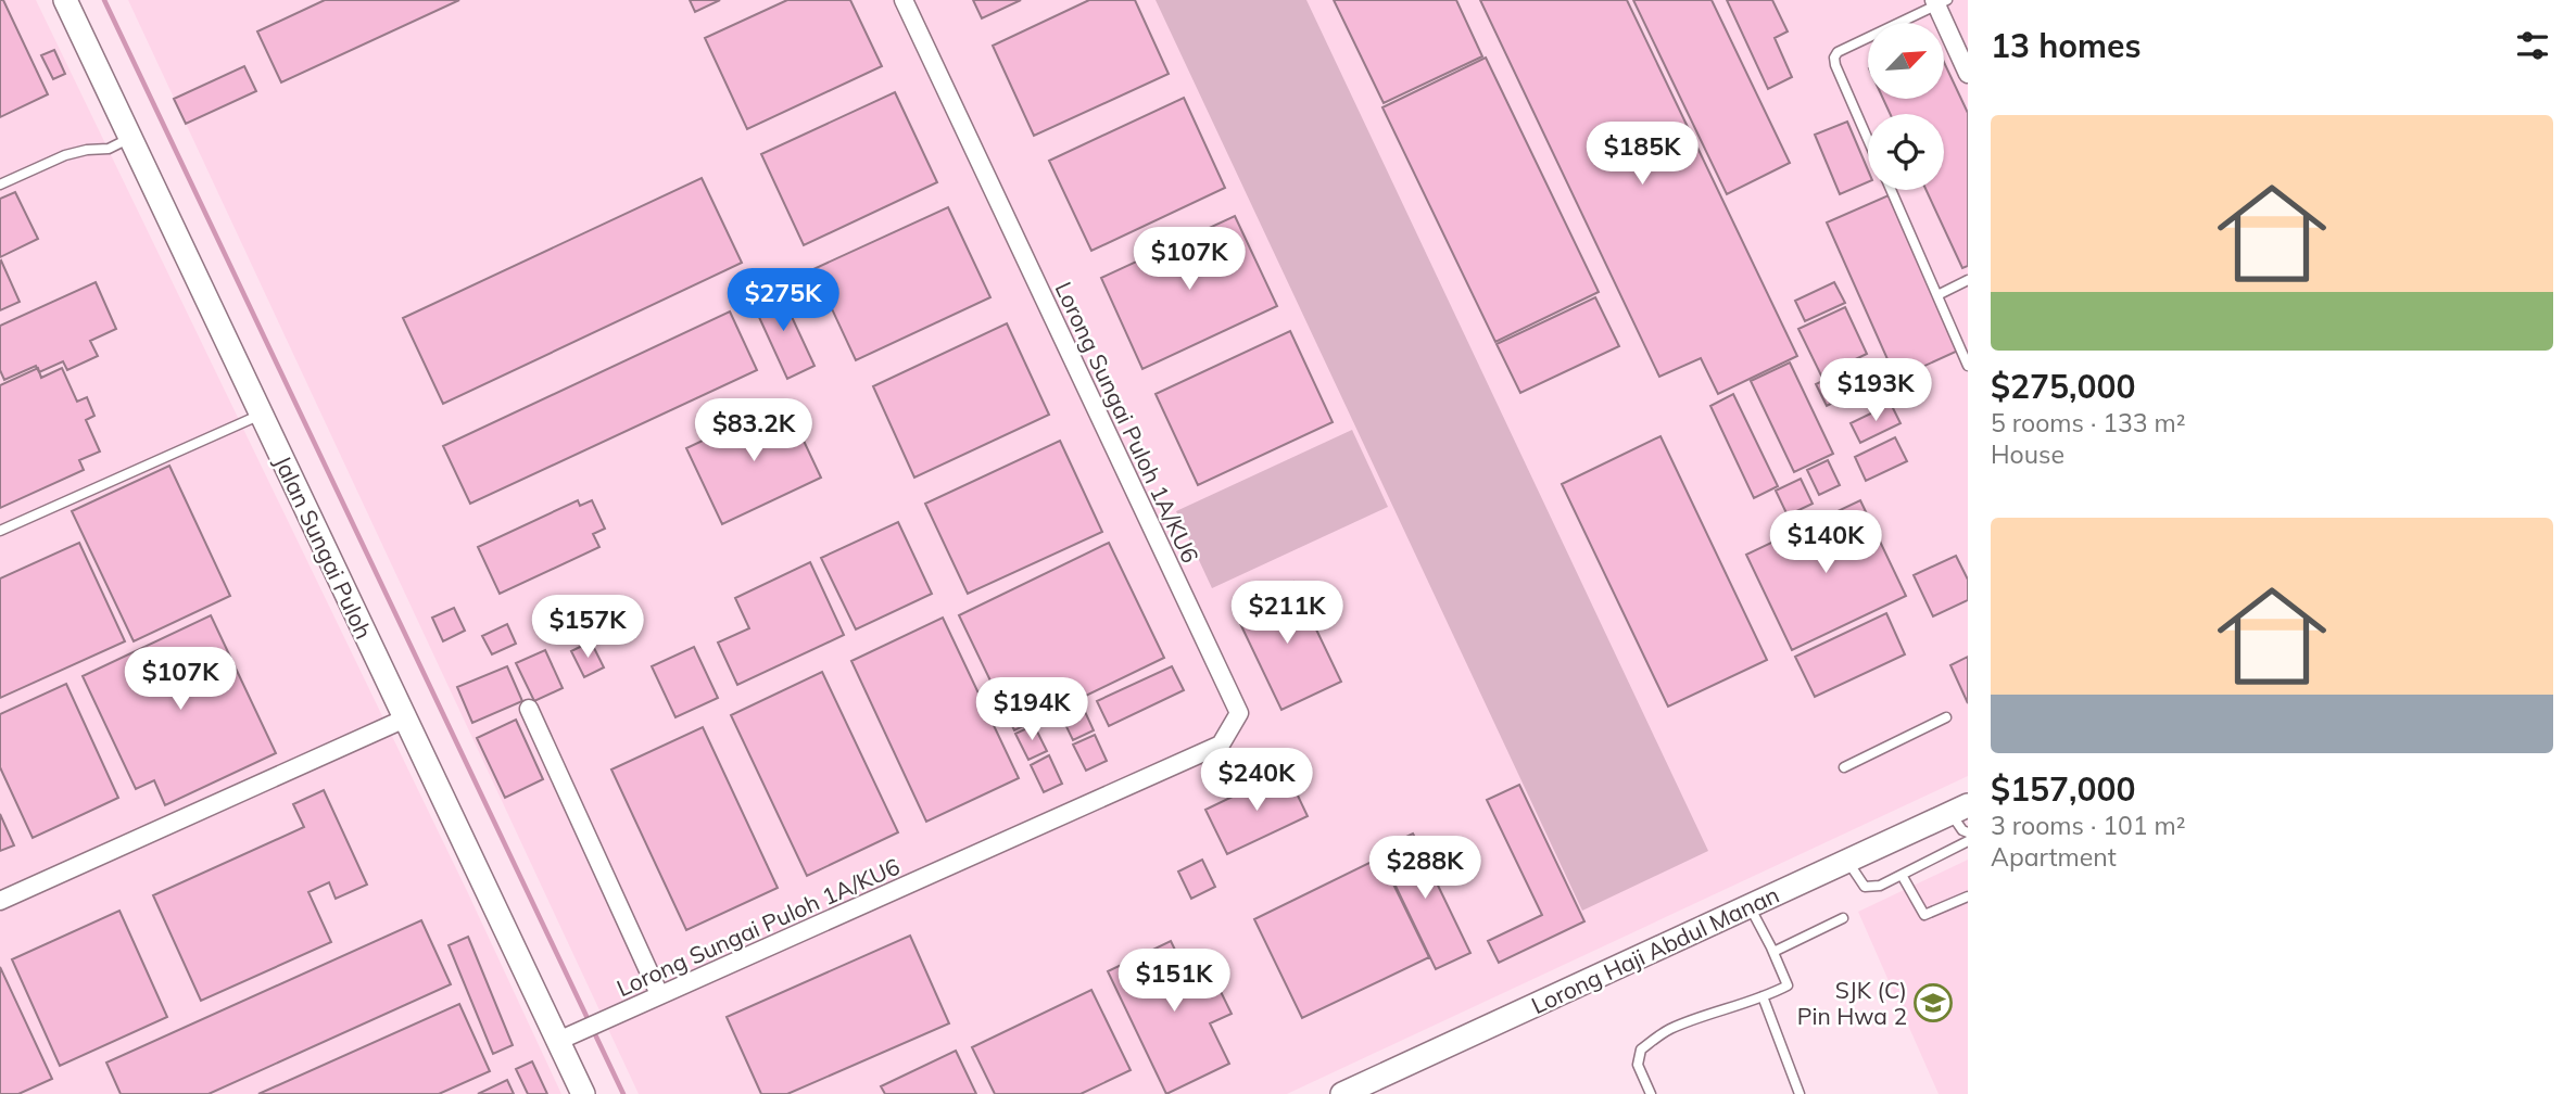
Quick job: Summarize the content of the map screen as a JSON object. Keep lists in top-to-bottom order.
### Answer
{
  "streets": {
    "street": ["Lorong Sungai Puloh 1A/KU6", "Jalan Sungai Puloh", "Lorong Haji Abdul Manan"]
  },
  "crossings": [
    ["Lorong Sungai Puloh 1A/KU6", "Jalan Sungai Puloh"]
  ],
  "places": {
    "school or university": ["SJK (C) Pin Hwa 2"]
  },
  "north": "top right",
  "page": {
    "heading": "13 homes",
    "list": [
      {
        "name": "$275,000",
        "note": "5 rooms · 133 m² · House"
      },
      {
        "name": "$157,000",
        "note": "3 rooms · 101 m² · Apartment"
      }
    ],
    "price": [
      "$185K",
      "$107K",
      "$275K",
      "$193K",
      "$83.2K",
      "$140K",
      "$211K",
      "$157K",
      "$107K",
      "$194K",
      "$240K",
      "$288K",
      "$151K"
    ]
  }
}
